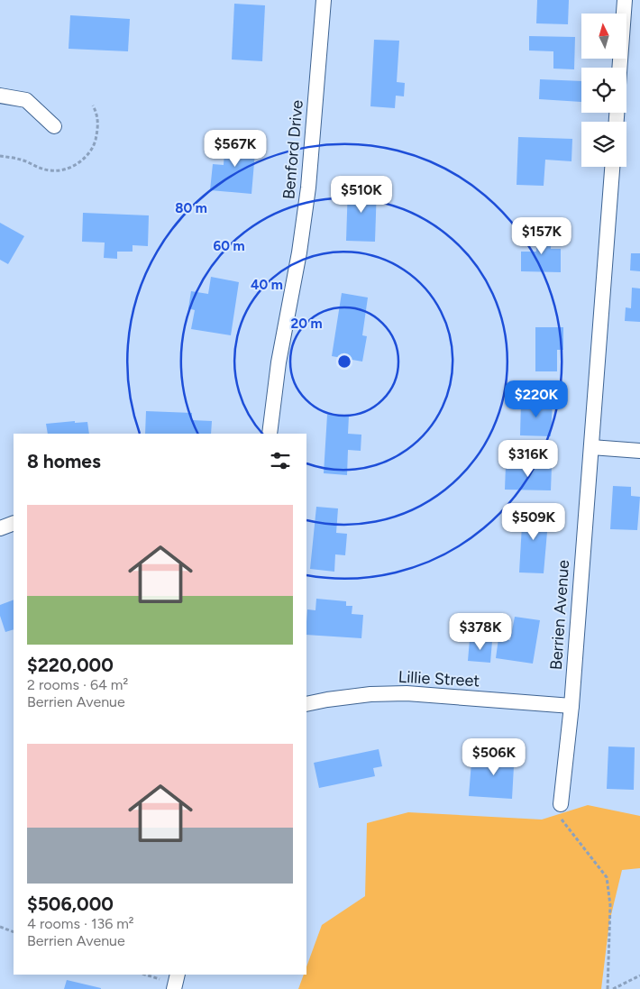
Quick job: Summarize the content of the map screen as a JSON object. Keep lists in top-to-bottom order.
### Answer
{
  "streets": {
    "street": ["Benford Drive", "Berrien Avenue", "Lillie Street"]
  },
  "crossings": [
    ["Berrien Avenue", "Lillie Street"]
  ],
  "north": "top",
  "page": {
    "price": [
      "$567K",
      "$510K",
      "$157K",
      "$220K",
      "$316K",
      "$509K",
      "$378K",
      "$506K"
    ],
    "heading": "8 homes",
    "list": [
      {
        "name": "$220,000",
        "note": "2 rooms · 64 m² · Berrien Avenue"
      },
      {
        "name": "$506,000",
        "note": "4 rooms · 136 m² · Berrien Avenue"
      }
    ]
  },
  "rings": [
    "80 m",
    "60 m",
    "40 m",
    "20 m"
  ]
}
